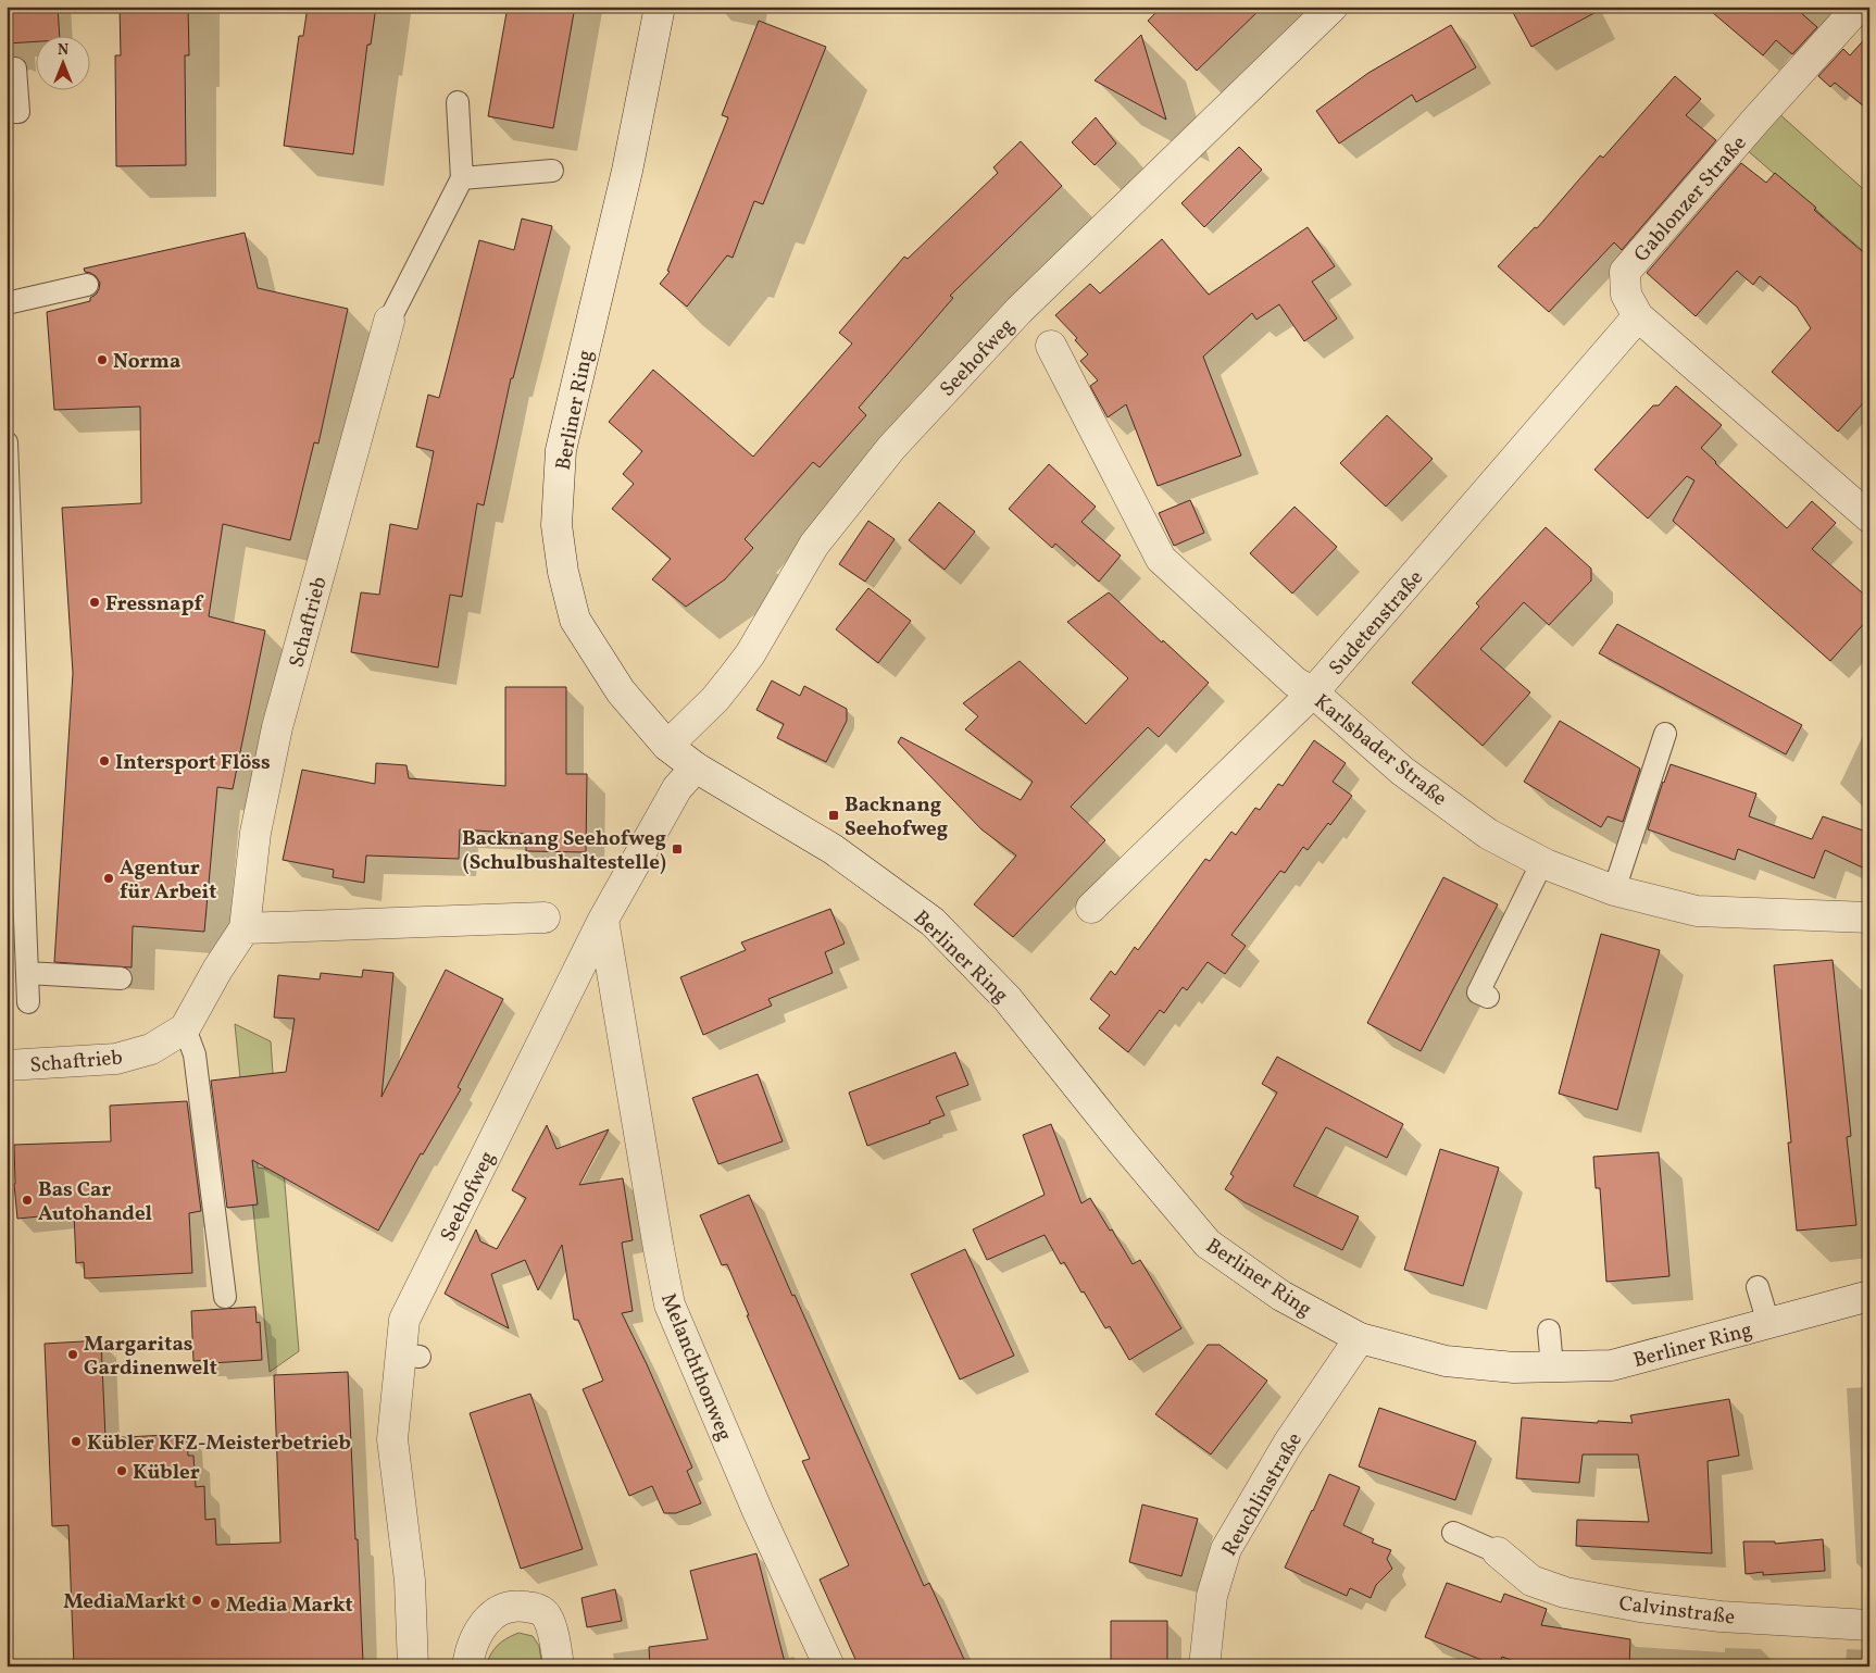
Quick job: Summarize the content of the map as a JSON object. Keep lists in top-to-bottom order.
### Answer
{
  "streets": {
    "street": [
      "Gablonzer Straße",
      "Seehofweg",
      "Berliner Ring",
      "Schaftrieb",
      "Sudetenstraße",
      "Karlsbader Straße",
      "Melanchthonweg",
      "Reuchlinstraße",
      "Calvinstraße"
    ]
  },
  "crossings": [
    ["Gablonzer Straße", "Sudetenstraße"],
    ["Seehofweg", "Berliner Ring"],
    ["Seehofweg", "Melanchthonweg"],
    ["Berliner Ring", "Reuchlinstraße"],
    ["Sudetenstraße", "Karlsbader Straße"]
  ],
  "places": {
    "other": [
      "Norma",
      "Fressnapf",
      "Intersport Flöss",
      "Agentur für Arbeit",
      "Bas Car Autohandel",
      "Margaritas Gardinenwelt",
      "Kübler KFZ-Meisterbetrieb",
      "Kübler",
      "MediaMarkt",
      "Media Markt"
    ],
    "transit": ["Backnang Seehofweg", "Backnang Seehofweg (Schulbushaltestelle)"]
  },
  "north": "top"
}
